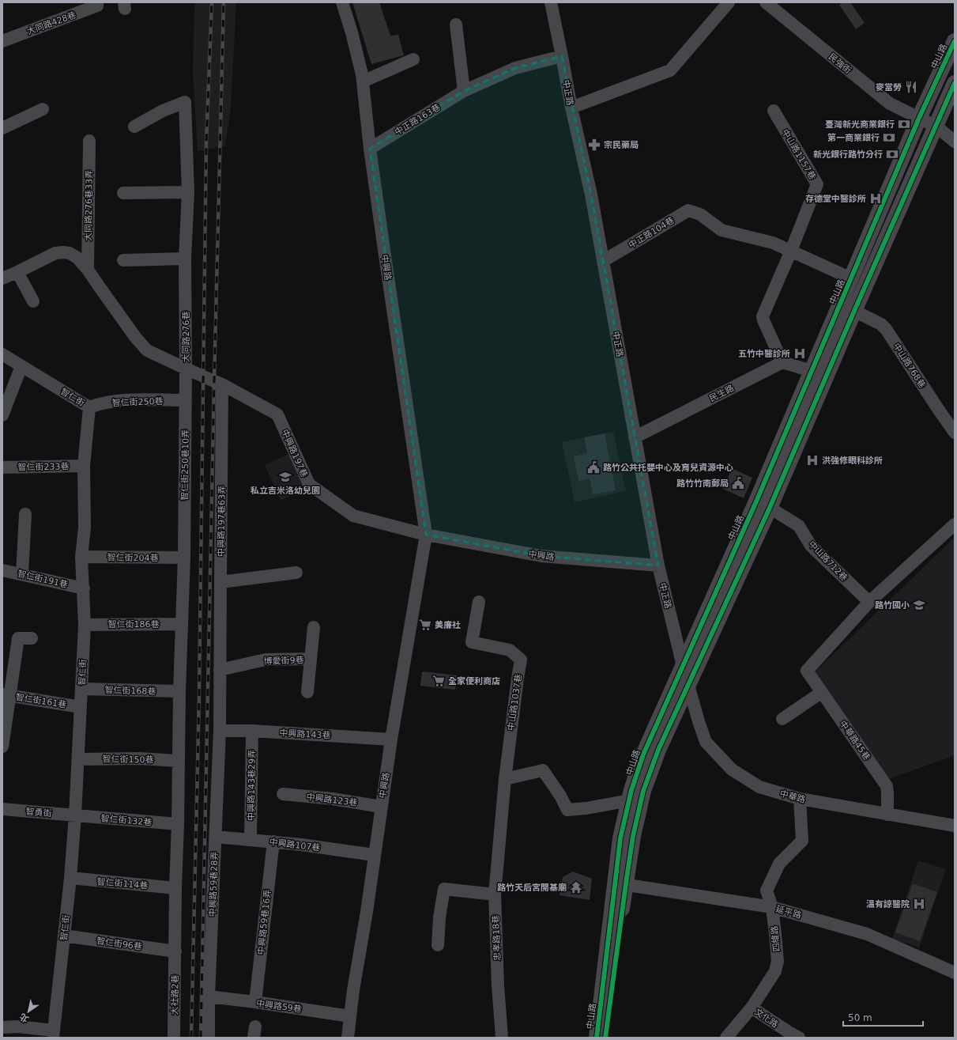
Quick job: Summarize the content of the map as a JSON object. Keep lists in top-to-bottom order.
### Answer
{
  "streets": {
    "main road": ["中山路"],
    "street": [
      "大同路428巷",
      "民強街",
      "中正路",
      "中正路163巷",
      "中山路1157巷",
      "大同路276巷33弄",
      "中正路104巷",
      "中興路",
      "大同路276巷",
      "中山路768巷",
      "民生路",
      "智仁街",
      "智仁街250巷",
      "中興路197巷",
      "智仁街250巷10弄",
      "智仁街233巷",
      "中興路197巷63弄",
      "智仁街204巷",
      "中山路712巷",
      "智仁街191巷",
      "智仁街186巷",
      "博愛街9巷",
      "智仁街168巷",
      "智仁街161巷",
      "中山路1037巷",
      "中興路143巷",
      "中華路45巷",
      "智仁街150巷",
      "中興路143巷29弄",
      "中華路",
      "中興路123巷",
      "智勇街",
      "智仁街132巷",
      "中興路107巷",
      "智仁街114巷",
      "中興路59巷28弄",
      "延平路",
      "中興路59巷16弄",
      "忠孝路18巷",
      "四維路",
      "智仁街96巷",
      "大社路2巷",
      "中興路59巷",
      "文化路"
    ]
  },
  "crossings": [
    ["中山路", "民強街"],
    ["中山路", "中正路"],
    ["中山路", "中山路768巷"],
    ["中山路", "中山路712巷"],
    ["中山路", "中華路"],
    ["中山路", "延平路"],
    ["中正路", "中正路163巷"],
    ["中正路", "中正路104巷"],
    ["中正路", "中興路"],
    ["中正路", "民生路"],
    ["中正路", "中華路"],
    ["中正路163巷", "中興路"],
    ["中山路1157巷", "中正路104巷"],
    ["中山路1157巷", "民生路"],
    ["大同路276巷33弄", "大同路276巷"],
    ["中興路", "中興路197巷"],
    ["中興路", "中興路143巷"],
    ["中興路", "中興路123巷"],
    ["中興路", "中興路107巷"],
    ["中興路", "中興路59巷"],
    ["大同路276巷", "中興路197巷"],
    ["大同路276巷", "智仁街250巷10弄"],
    ["智仁街", "智仁街250巷"],
    ["智仁街", "智仁街233巷"],
    ["智仁街", "智仁街204巷"],
    ["智仁街", "智仁街191巷"],
    ["智仁街", "智仁街186巷"],
    ["智仁街", "智仁街168巷"],
    ["智仁街", "智仁街161巷"],
    ["智仁街", "智仁街150巷"],
    ["智仁街", "智勇街"],
    ["智仁街", "智仁街132巷"],
    ["智仁街", "智仁街114巷"],
    ["智仁街", "智仁街96巷"],
    ["智仁街250巷", "智仁街250巷10弄"],
    ["中興路197巷", "智仁街250巷10弄"],
    ["中興路197巷", "中興路197巷63弄"],
    ["智仁街250巷10弄", "智仁街204巷"],
    ["智仁街250巷10弄", "智仁街186巷"],
    ["智仁街250巷10弄", "智仁街168巷"],
    ["智仁街250巷10弄", "智仁街150巷"],
    ["智仁街250巷10弄", "大社路2巷"],
    ["中山路712巷", "中華路45巷"],
    ["中山路1037巷", "忠孝路18巷"],
    ["中興路143巷", "中興路143巷29弄"],
    ["中興路143巷", "中興路59巷28弄"],
    ["中華路45巷", "中華路"],
    ["智仁街150巷", "大社路2巷"],
    ["中興路143巷29弄", "中興路107巷"],
    ["中華路", "四維路"],
    ["智勇街", "智仁街132巷"],
    ["智仁街132巷", "大社路2巷"],
    ["中興路107巷", "中興路59巷28弄"],
    ["中興路107巷", "中興路59巷16弄"],
    ["智仁街114巷", "大社路2巷"],
    ["中興路59巷28弄", "中興路59巷"],
    ["延平路", "四維路"],
    ["中興路59巷16弄", "中興路59巷"],
    ["四維路", "文化路"],
    ["智仁街96巷", "大社路2巷"]
  ],
  "places": {
    "restaurant": ["麥當勞"],
    "bank": ["臺灣新光商業銀行", "第一商業銀行", "新光銀行路竹分行"],
    "pharmacy": ["宗民藥局"],
    "hospital": [
      "存德堂中醫診所",
      "五竹中醫診所",
      "洪強修眼科診所",
      "溫有諒醫院"
    ],
    "public building": ["路竹公共托嬰中心及育兒資源中心", "路竹竹南郵局"],
    "school or university": ["私立吉米洛幼兒園", "路竹國小"],
    "supermarket": ["美廉社", "全家便利商店"],
    "temple": ["路竹天后宮開基廟"]
  },
  "scale_bar": "50 m",
  "north": "bottom left"
}
